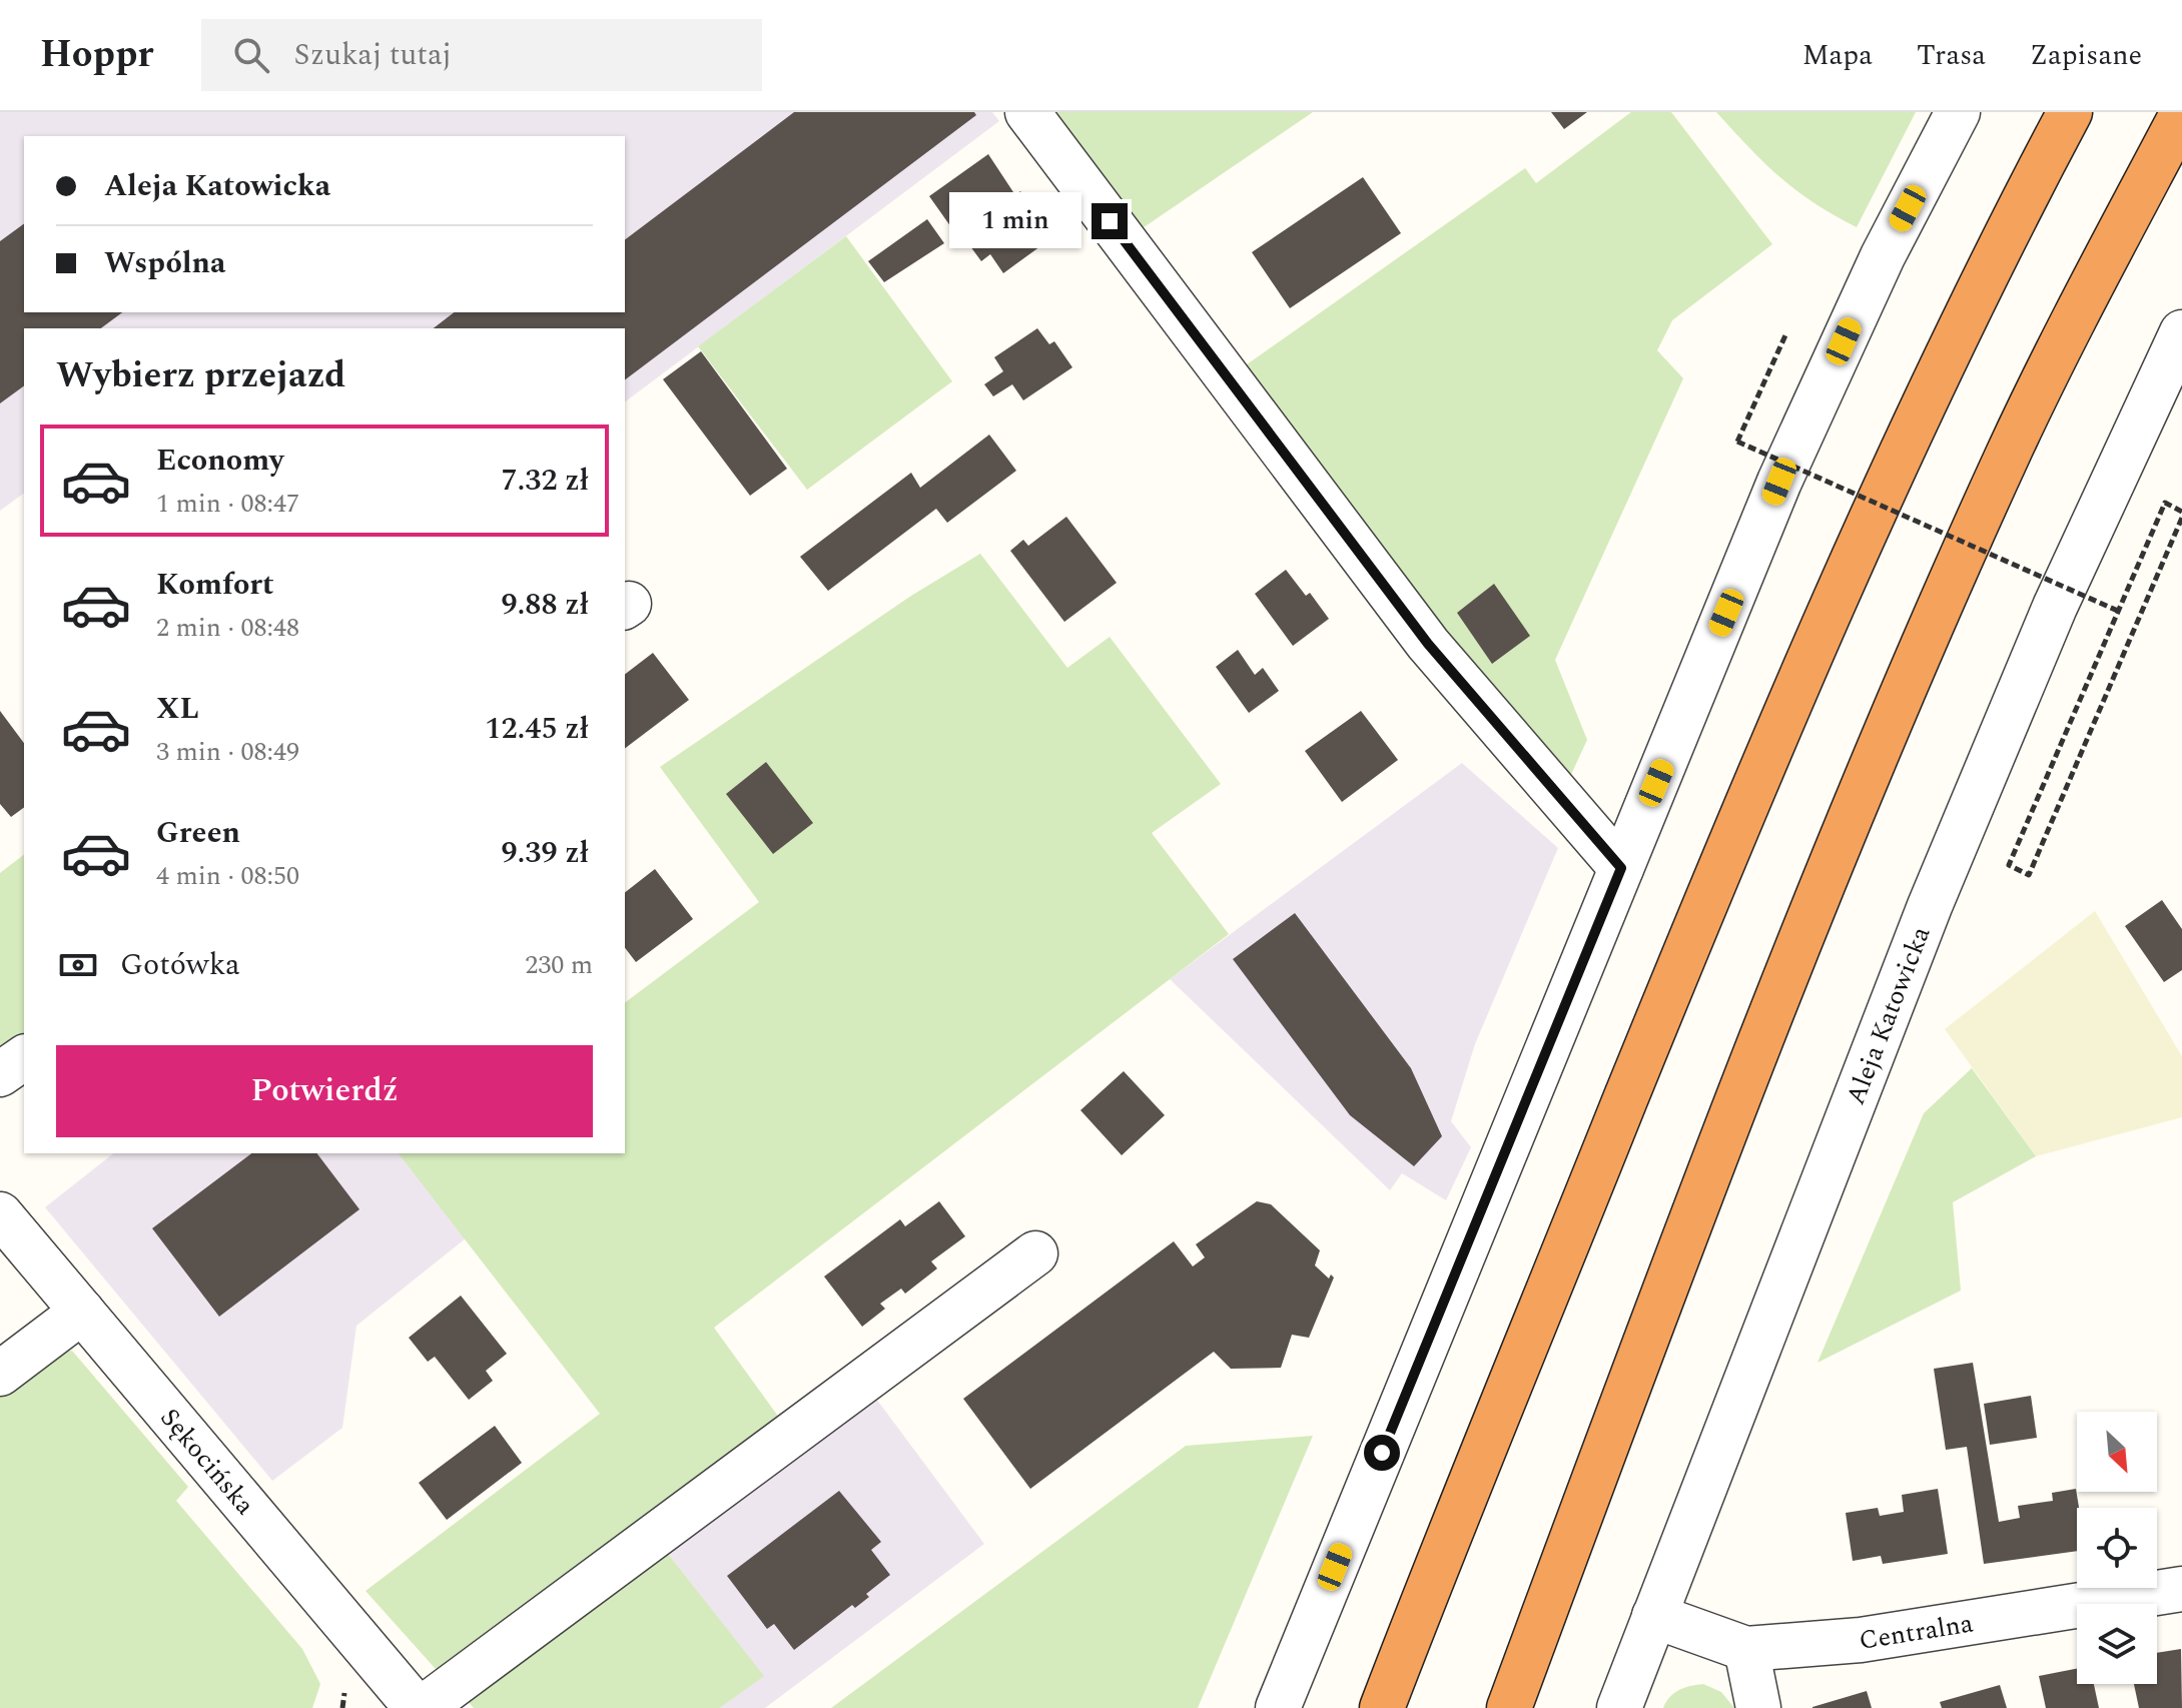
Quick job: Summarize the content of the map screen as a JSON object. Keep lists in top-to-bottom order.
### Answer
{
  "streets": {
    "street": ["Aleja Katowicka", "Sękocińska", "Centralna"]
  },
  "crossings": [
    ["Aleja Katowicka", "Centralna"]
  ],
  "north": "bottom right",
  "page": {
    "header": "Hoppr",
    "search": "Szukaj tutaj",
    "nav": ["Mapa", "Trasa", "Zapisane"],
    "banner": ["Aleja Katowicka", "Wspólna"],
    "bubble": "1 min",
    "heading": "Wybierz przejazd",
    "list": [
      {
        "name": "Economy",
        "note": "1 min · 08:47",
        "value": "7.32 zł"
      },
      {
        "name": "Komfort",
        "note": "2 min · 08:48",
        "value": "9.88 zł"
      },
      {
        "name": "XL",
        "note": "3 min · 08:49",
        "value": "12.45 zł"
      },
      {
        "name": "Green",
        "note": "4 min · 08:50",
        "value": "9.39 zł"
      }
    ],
    "pay": ["Gotówka", "230 m"],
    "buttons": "Potwierdź"
  }
}
